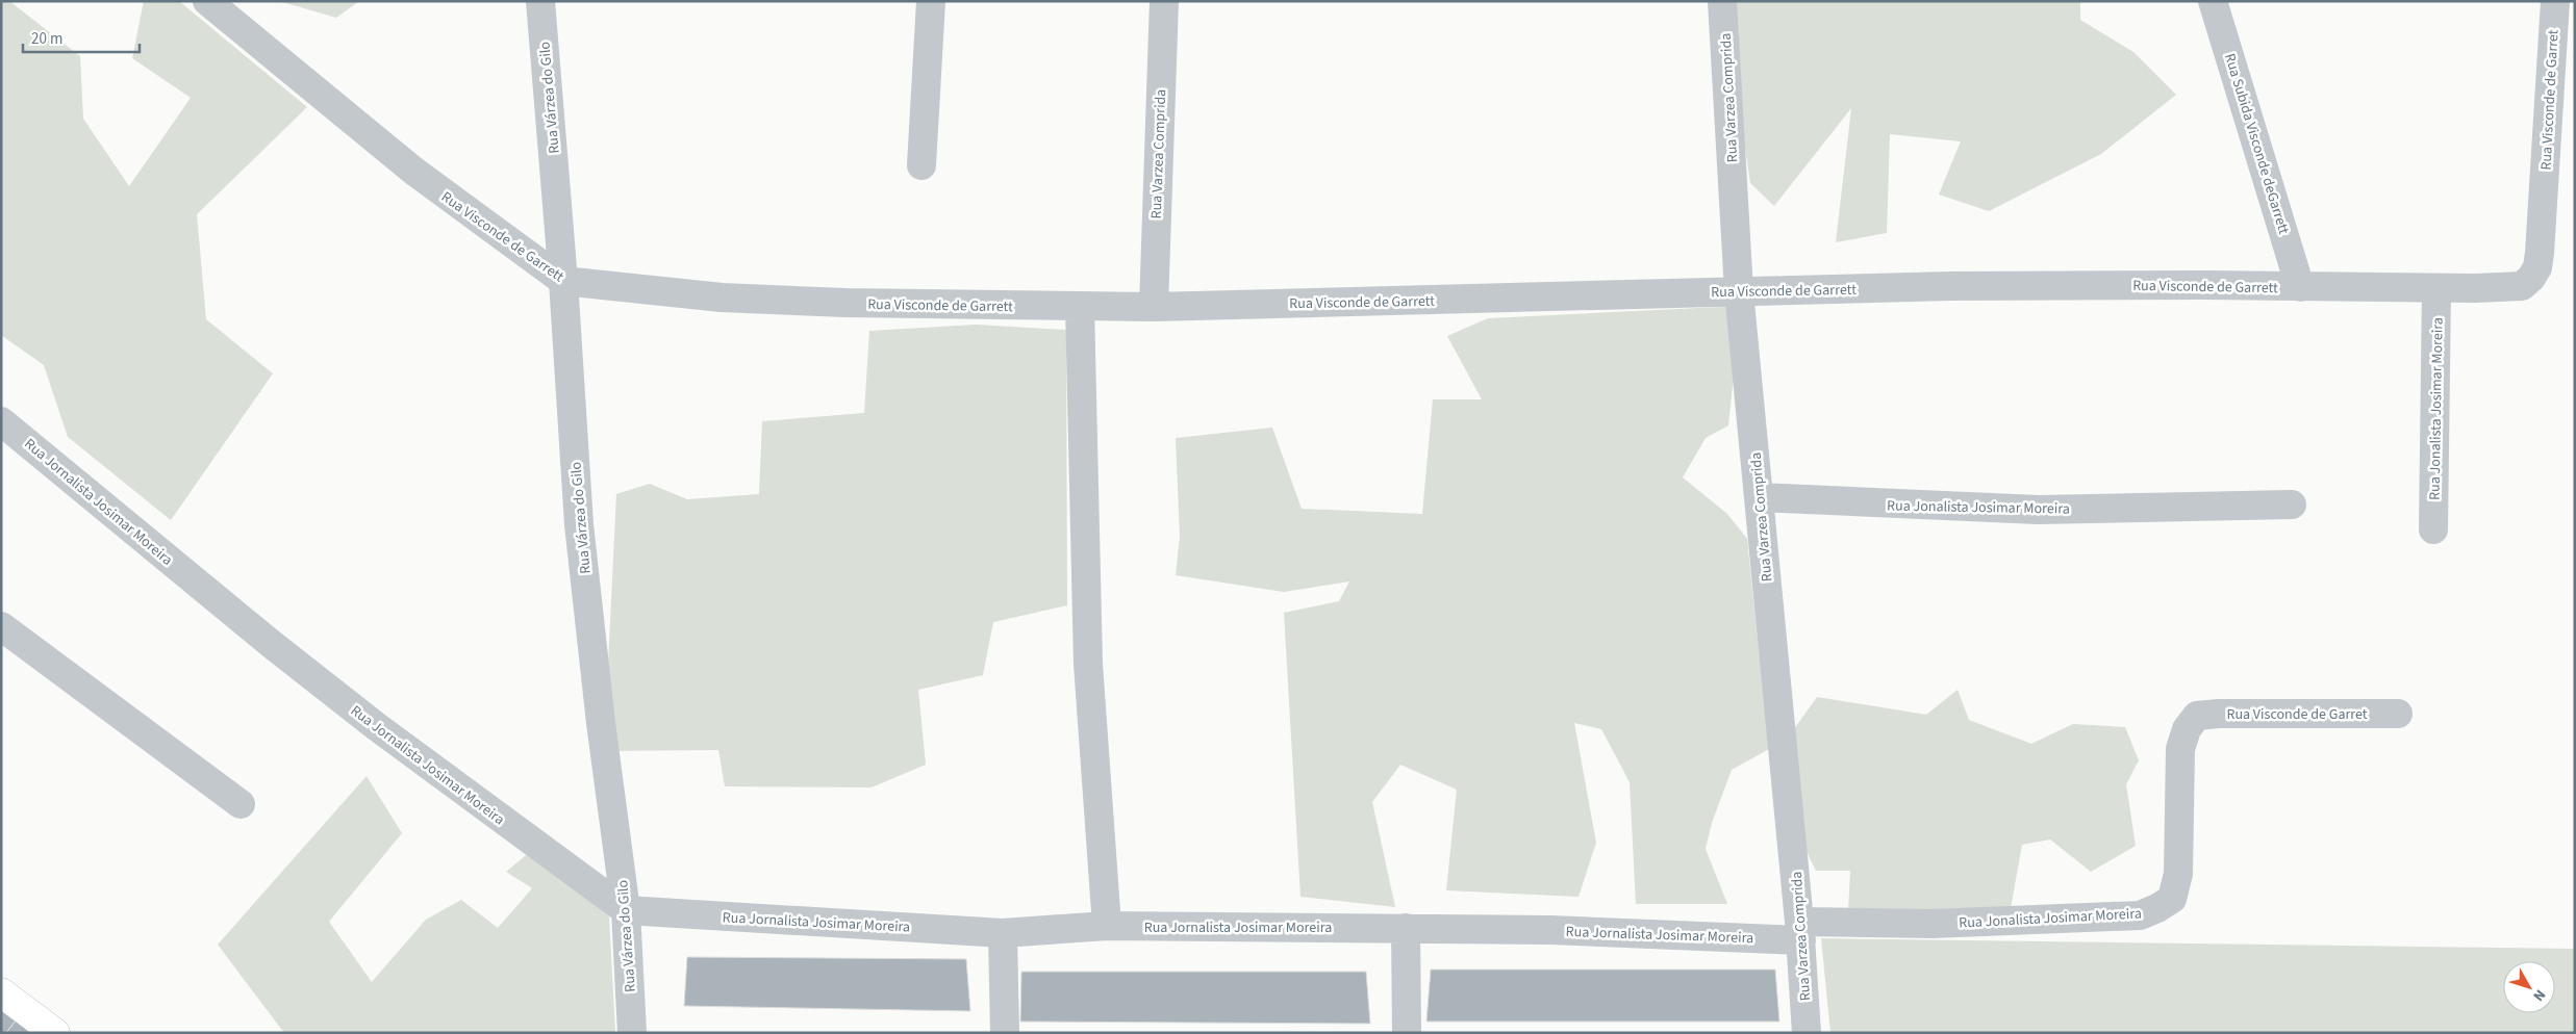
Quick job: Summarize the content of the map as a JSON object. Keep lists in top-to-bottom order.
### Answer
{
  "streets": {
    "street": [
      "Rua Várzea do Gilo",
      "Rua Varzea Comprida",
      "Rua Visconde de Garret",
      "Rua Subida Visconde deGarrett",
      "Rua Visconde de Garrett",
      "Rua Jonalista Josimar Moreira",
      "Rua Jornalista Josimar Moreira"
    ]
  },
  "crossings": [
    ["Rua Várzea do Gilo", "Rua Visconde de Garrett"],
    ["Rua Várzea do Gilo", "Rua Jornalista Josimar Moreira"],
    ["Rua Varzea Comprida", "Rua Visconde de Garrett"],
    ["Rua Varzea Comprida", "Rua Jonalista Josimar Moreira"],
    ["Rua Varzea Comprida", "Rua Jornalista Josimar Moreira"],
    ["Rua Visconde de Garret", "Rua Visconde de Garrett"],
    ["Rua Visconde de Garret", "Rua Jonalista Josimar Moreira"],
    ["Rua Subida Visconde deGarrett", "Rua Visconde de Garrett"],
    ["Rua Visconde de Garrett", "Rua Jonalista Josimar Moreira"],
    ["Rua Jonalista Josimar Moreira", "Rua Jornalista Josimar Moreira"]
  ],
  "scale_bar": "20 m",
  "north": "bottom right"
}
